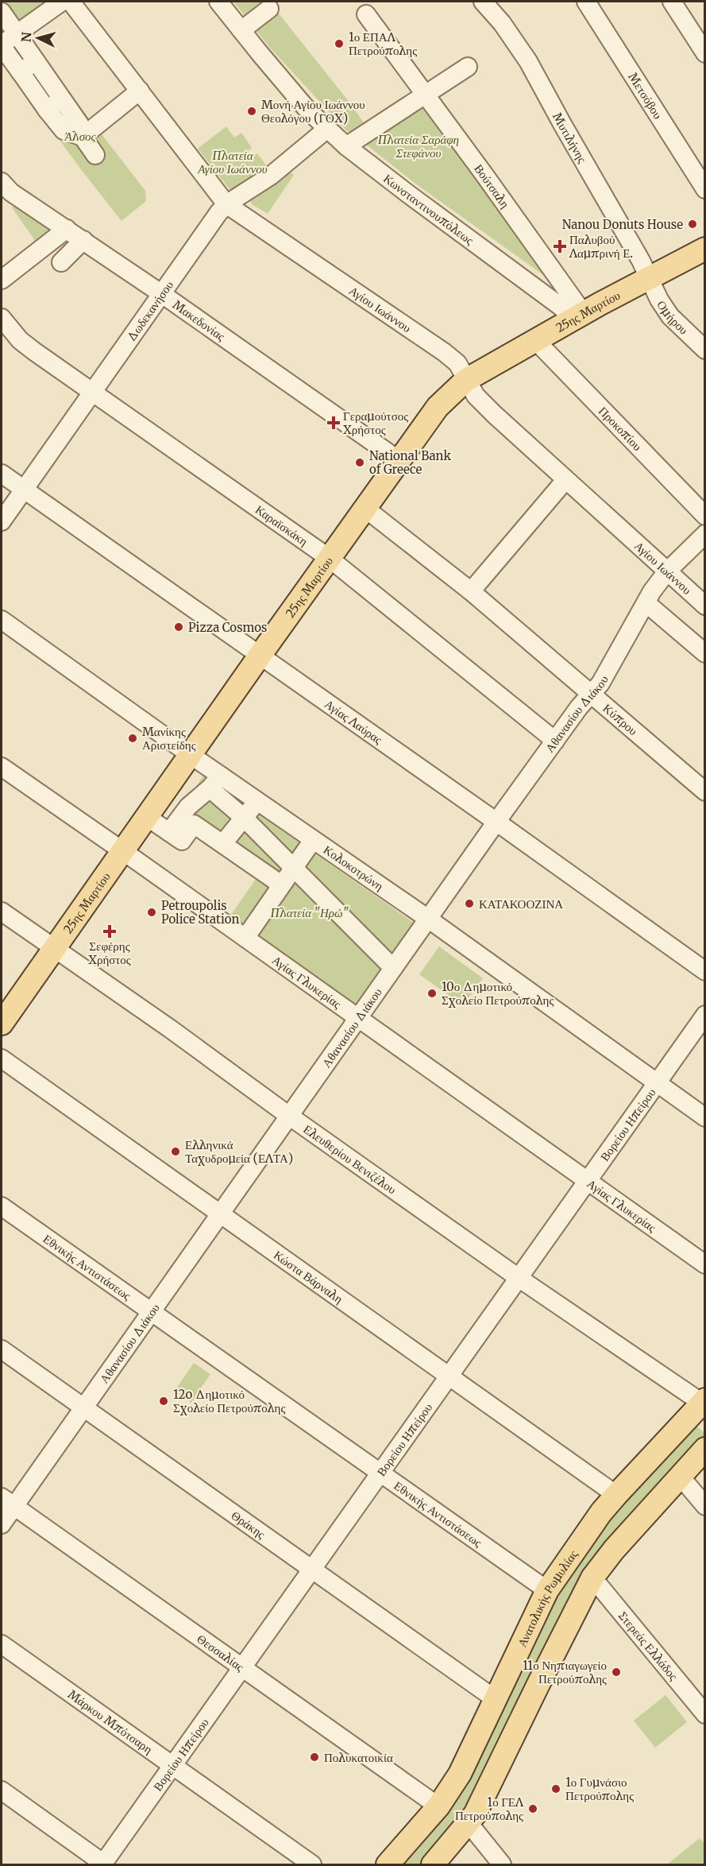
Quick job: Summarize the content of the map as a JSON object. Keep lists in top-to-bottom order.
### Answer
{
  "streets": {
    "main road": ["25ης Μαρτίου", "Ανατολικής Ρωμυλίας"],
    "street": [
      "Μετσόβου",
      "Μυτιλήνης",
      "Βούτσαλη",
      "Κωνσταντινουπόλεως",
      "Αγίου Ιωάννου",
      "Δωδεκανήσου",
      "Ομήρου",
      "Μακεδονίας",
      "Προκοπίου",
      "Καραϊσκάκη",
      "Αθανασίου Διάκου",
      "Κύπρου",
      "Αγίας Λαύρας",
      "Κολοκοτρώνη",
      "Αγίας Γλυκερίας",
      "Βορείου Ηπείρου",
      "Ελευθερίου Βενιζέλου",
      "Εθνικής Αντιστάσεως",
      "Κώστα Βάρναλη",
      "Θράκης",
      "Στερεάς Ελλάδος",
      "Θεσσαλίας",
      "Μάρκου Μπότσαρη"
    ]
  },
  "crossings": [
    ["Μυτιλήνης", "25ης Μαρτίου"],
    ["Μυτιλήνης", "Ομήρου"],
    ["Βούτσαλη", "Κωνσταντινουπόλεως"],
    ["Βούτσαλη", "25ης Μαρτίου"],
    ["Κωνσταντινουπόλεως", "Δωδεκανήσου"],
    ["Κωνσταντινουπόλεως", "25ης Μαρτίου"],
    ["Αγίου Ιωάννου", "Δωδεκανήσου"],
    ["Αγίου Ιωάννου", "25ης Μαρτίου"],
    ["Αγίου Ιωάννου", "Αθανασίου Διάκου"],
    ["Δωδεκανήσου", "Μακεδονίας"],
    ["Δωδεκανήσου", "Καραϊσκάκη"],
    ["Δωδεκανήσου", "Αγίας Λαύρας"],
    ["25ης Μαρτίου", "Ομήρου"],
    ["25ης Μαρτίου", "Μακεδονίας"],
    ["25ης Μαρτίου", "Προκοπίου"],
    ["25ης Μαρτίου", "Καραϊσκάκη"],
    ["25ης Μαρτίου", "Κύπρου"],
    ["25ης Μαρτίου", "Αγίας Λαύρας"],
    ["25ης Μαρτίου", "Κολοκοτρώνη"],
    ["25ης Μαρτίου", "Αγίας Γλυκερίας"],
    ["25ης Μαρτίου", "Ελευθερίου Βενιζέλου"],
    ["Καραϊσκάκη", "Αθανασίου Διάκου"],
    ["Αθανασίου Διάκου", "Κύπρου"],
    ["Αθανασίου Διάκου", "Αγίας Λαύρας"],
    ["Αθανασίου Διάκου", "Κολοκοτρώνη"],
    ["Αθανασίου Διάκου", "Αγίας Γλυκερίας"],
    ["Αθανασίου Διάκου", "Ελευθερίου Βενιζέλου"],
    ["Αθανασίου Διάκου", "Εθνικής Αντιστάσεως"],
    ["Αθανασίου Διάκου", "Κώστα Βάρναλη"],
    ["Αθανασίου Διάκου", "Θράκης"],
    ["Αθανασίου Διάκου", "Θεσσαλίας"],
    ["Κολοκοτρώνη", "Βορείου Ηπείρου"],
    ["Αγίας Γλυκερίας", "Βορείου Ηπείρου"],
    ["Βορείου Ηπείρου", "Ελευθερίου Βενιζέλου"],
    ["Βορείου Ηπείρου", "Εθνικής Αντιστάσεως"],
    ["Βορείου Ηπείρου", "Κώστα Βάρναλη"],
    ["Βορείου Ηπείρου", "Θράκης"],
    ["Βορείου Ηπείρου", "Θεσσαλίας"],
    ["Βορείου Ηπείρου", "Μάρκου Μπότσαρη"],
    ["Ελευθερίου Βενιζέλου", "Ανατολικής Ρωμυλίας"],
    ["Εθνικής Αντιστάσεως", "Ανατολικής Ρωμυλίας"],
    ["Κώστα Βάρναλη", "Ανατολικής Ρωμυλίας"],
    ["Θράκης", "Ανατολικής Ρωμυλίας"],
    ["Ανατολικής Ρωμυλίας", "Θεσσαλίας"]
  ],
  "parks": [
    "Άλσος",
    "Πλατεία Σαράφη Στεφάνου",
    "Πλατεία Αγίου Ιωάννου",
    "Πλατεία \"Ηρώ\""
  ],
  "places": {
    "other": [
      "1ο ΕΠΑΛ Πετρούπολης",
      "Μονή Αγίου Ιωάννου Θεολόγου (ΓΟΧ)",
      "Nanou Donuts House",
      "National Bank of Greece",
      "Pizza Cosmos",
      "Μανίκης Αριστείδης",
      "ΚΑΤΑΚΟΟΖΙΝΑ",
      "Petroupolis Police Station",
      "10ο Δημοτικό Σχολείο Πετρούπολης",
      "Ελληνικά Ταχυδρομεία (ΕΛΤΑ)",
      "12o Δημοτικό Σχολείο Πετρούπολης",
      "11ο Νηπιαγωγείο Πετρούπολης",
      "Πολυκατοικία",
      "1ο Γυμνάσιο Πετρούπολης",
      "1ο ΓΕΛ Πετρούπολης"
    ],
    "health": ["Παλυβού Λαμπρινή Ε.", "Γεραμούτσος Χρήστος", "Σεφέρης Χρήστος"]
  },
  "north": "left"
}
